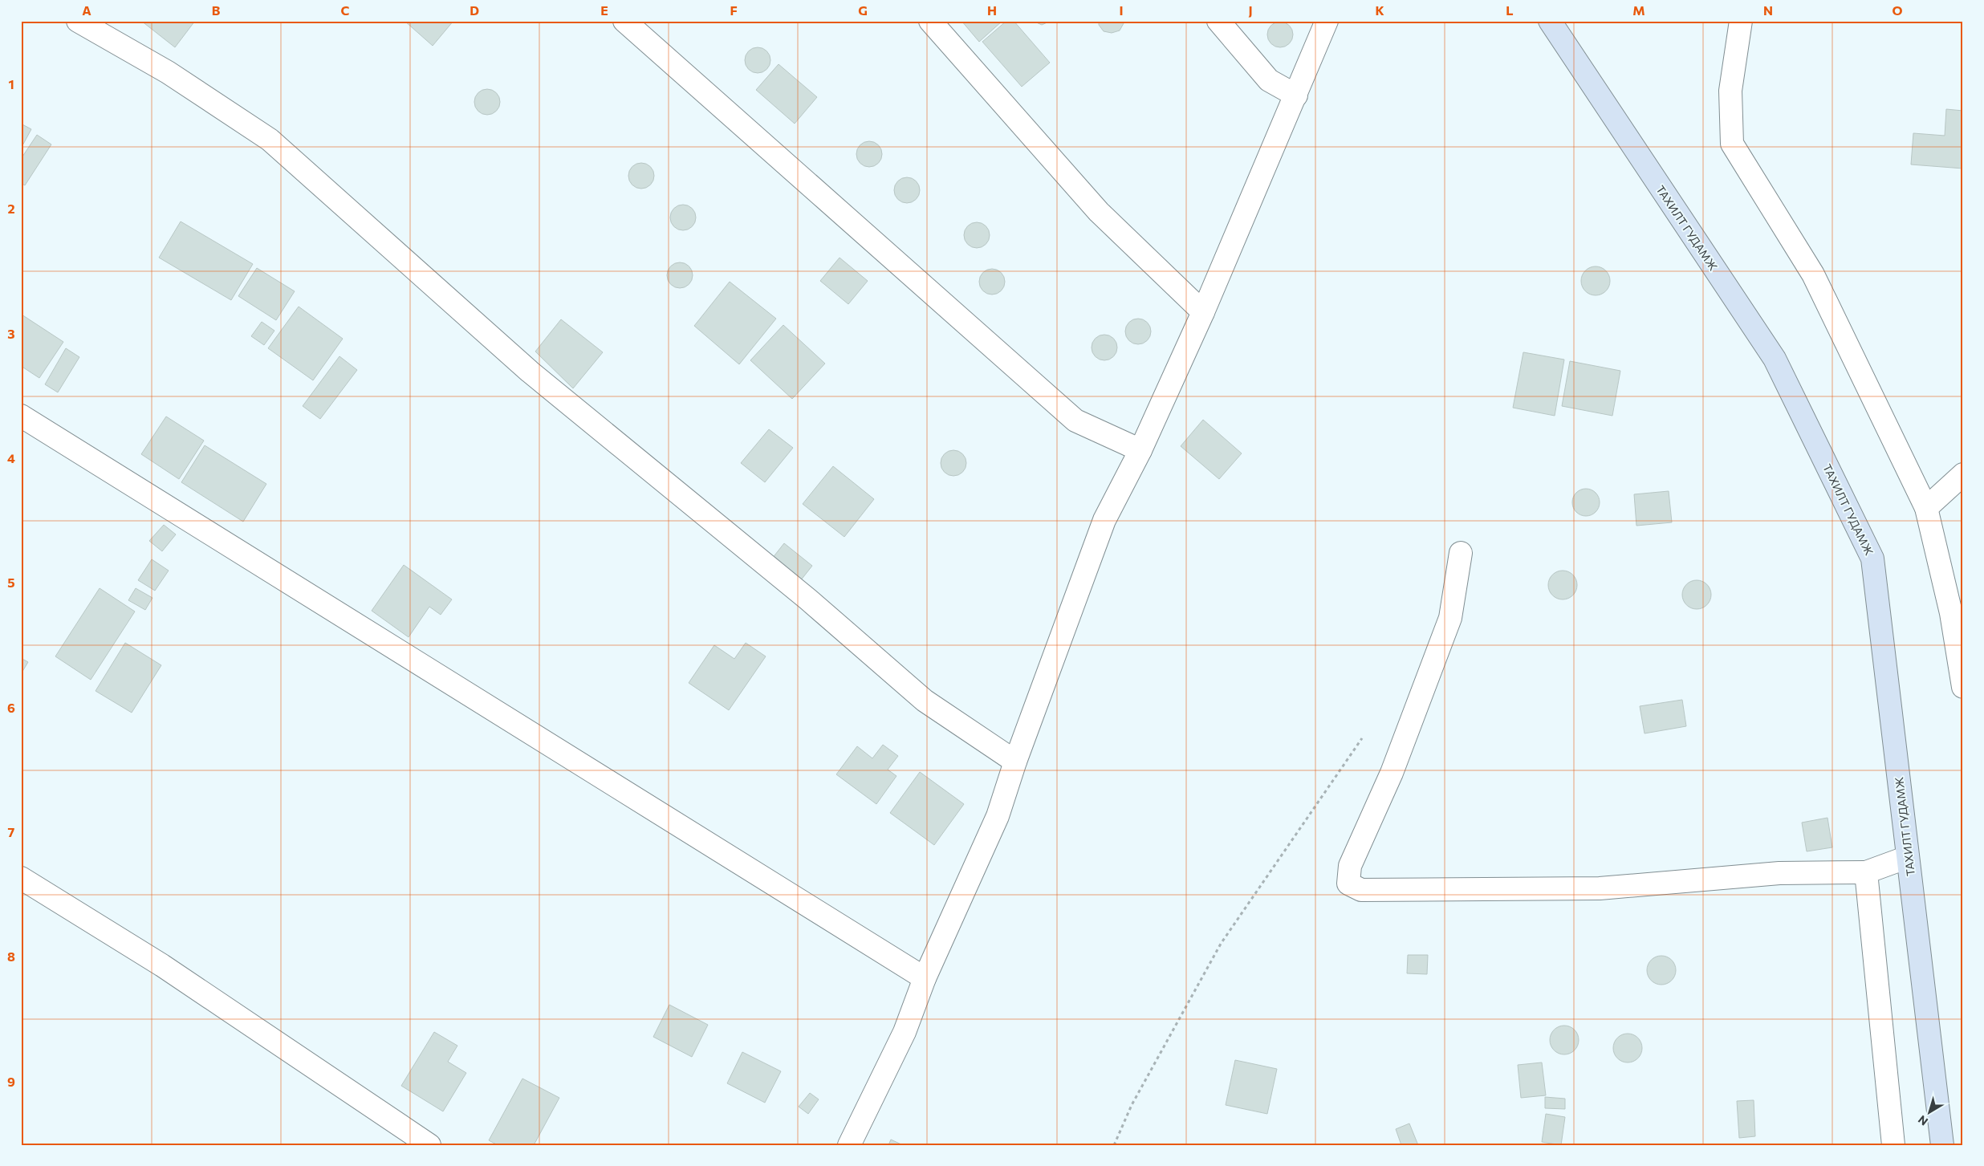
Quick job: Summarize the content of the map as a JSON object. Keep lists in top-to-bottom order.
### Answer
{
  "streets": {
    "main road": ["ТАХИЛТ ГУДАМЖ"]
  },
  "north": "bottom left",
  "grid": {
    "columns": [
      "A",
      "B",
      "C",
      "D",
      "E",
      "F",
      "G",
      "H",
      "I",
      "J",
      "K",
      "L",
      "M",
      "N",
      "O"
    ],
    "rows": [
      "1",
      "2",
      "3",
      "4",
      "5",
      "6",
      "7",
      "8",
      "9"
    ]
  }
}
